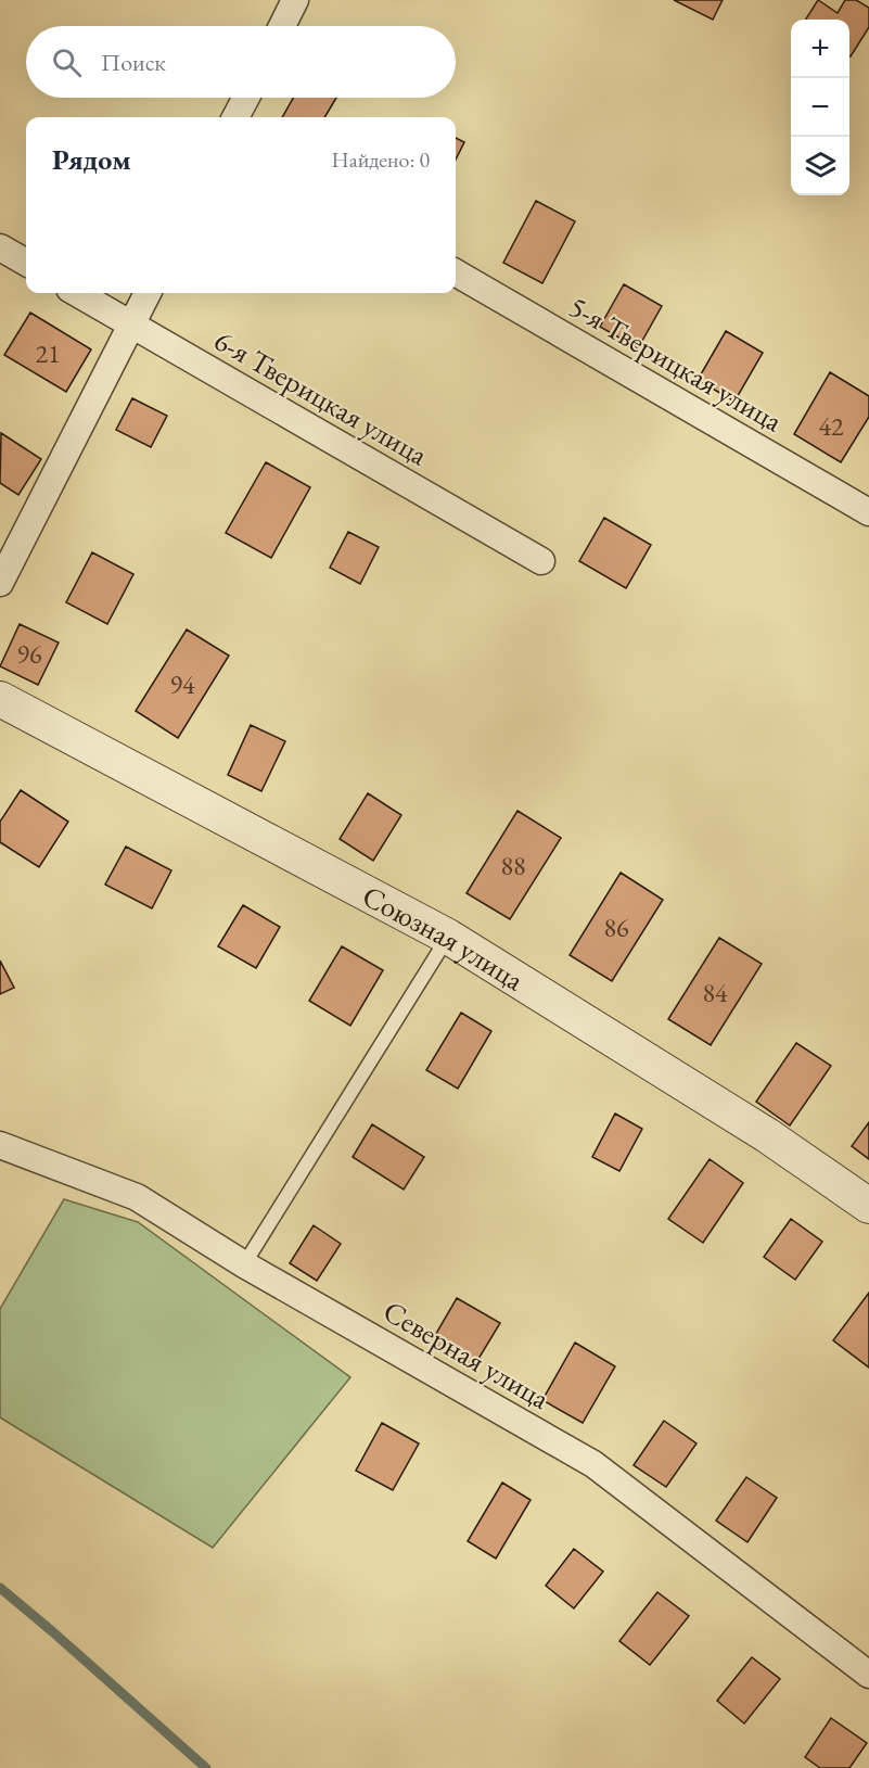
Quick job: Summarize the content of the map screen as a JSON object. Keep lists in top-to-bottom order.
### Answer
{
  "streets": {
    "street": [
      "5-я Тверицкая улица",
      "6-я Тверицкая улица",
      "Союзная улица",
      "Северная улица"
    ]
  },
  "house_numbers": [
    "21",
    "42",
    "96",
    "94",
    "88",
    "86",
    "84"
  ],
  "page": {
    "map_buttons": ["+", "−"],
    "search": "Поиск",
    "heading": ["Рядом", "Найдено: 0"]
  }
}
